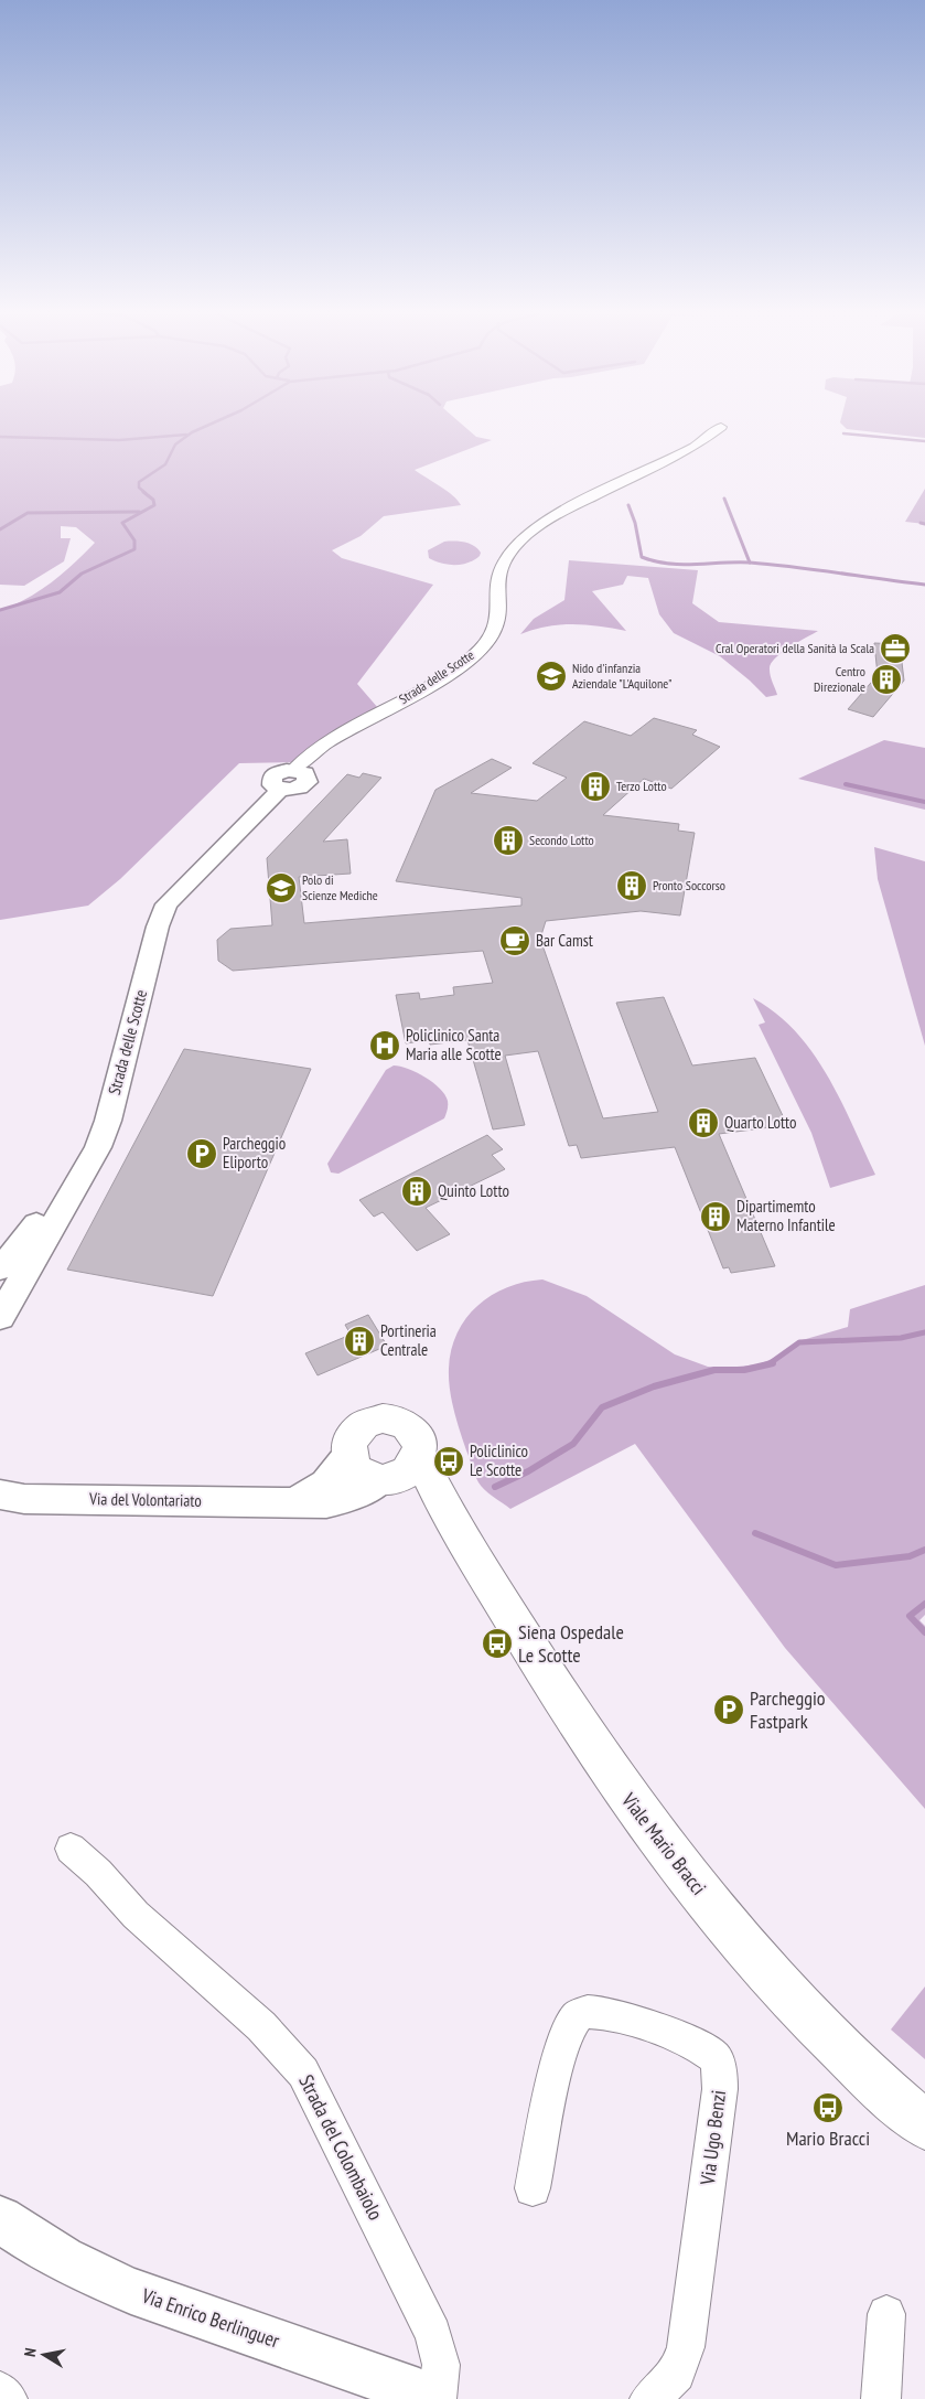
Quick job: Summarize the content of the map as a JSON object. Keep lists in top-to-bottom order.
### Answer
{
  "streets": {
    "main road": ["Viale Mario Bracci"],
    "street": [
      "Strada delle Scotte",
      "Via del Volontariato",
      "Via Ugo Benzi",
      "Strada del Colombaiolo",
      "Via Enrico Berlinguer"
    ]
  },
  "crossings": [
    ["Via del Volontariato", "Viale Mario Bracci"]
  ],
  "places": {
    "office": ["Cral Operatori della Sanità la Scala"],
    "school or university": ["Nido d'infanzia Aziendale \"L'Aquilone\"", "Polo di Scienze Mediche"],
    "building": [
      "Centro Direzionale",
      "Terzo Lotto",
      "Secondo Lotto",
      "Pronto Soccorso",
      "Quarto Lotto",
      "Quinto Lotto",
      "Dipartimemto Materno Infantile",
      "Portineria Centrale"
    ],
    "cafe": ["Bar Camst"],
    "hospital": ["Policlinico Santa Maria alle Scotte"],
    "parking": ["Parcheggio Eliporto", "Parcheggio Fastpark"],
    "bus stop": ["Policlinico Le Scotte", "Siena Ospedale Le Scotte", "Mario Bracci"]
  },
  "north": "left"
}
